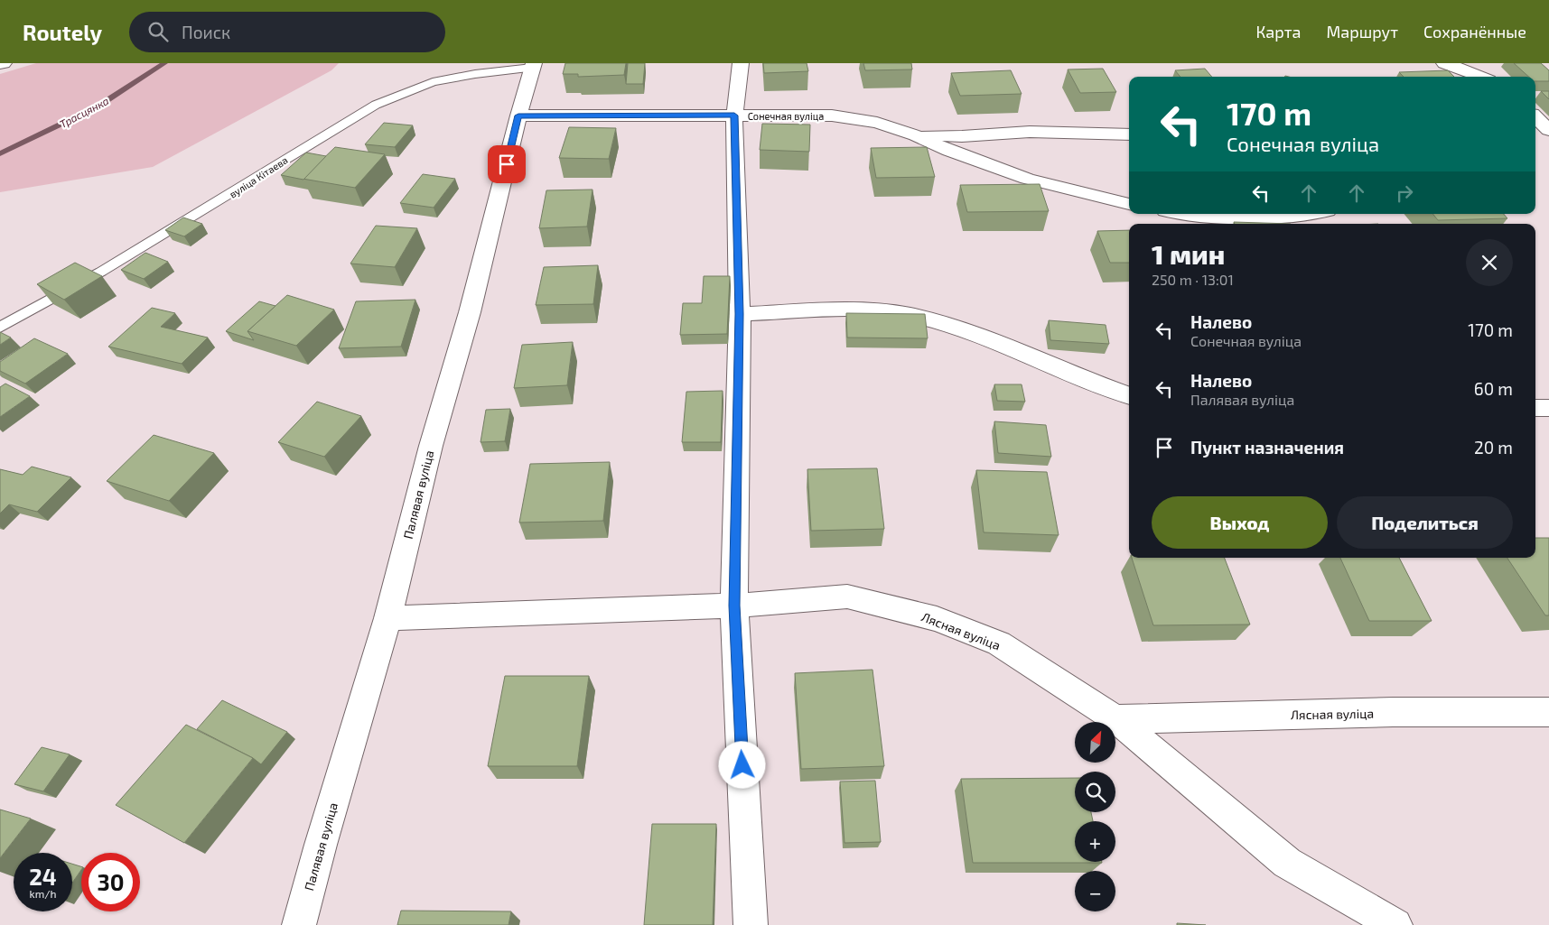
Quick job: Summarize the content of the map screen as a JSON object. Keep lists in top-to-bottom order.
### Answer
{
  "streets": {
    "street": ["Сонечная вуліца", "Палявая вуліца", "Лясная вуліца"],
    "lane": ["вуліца Кітаева"]
  },
  "crossings": [
    ["Сонечная вуліца", "Палявая вуліца"],
    ["вуліца Кітаева", "Палявая вуліца"],
    ["Палявая вуліца", "Лясная вуліца"]
  ],
  "water": ["Трасцянка"],
  "north": "top right",
  "page": {
    "header": "Routely",
    "search": "Поиск",
    "nav": ["Карта", "Маршрут", "Сохранённые"],
    "turn": ["170 m", "Сонечная вуліца"],
    "heading": ["1 мин", "250 m · 13:01"],
    "list": [
      {
        "name": "Налево",
        "note": "Сонечная вуліца",
        "value": "170 m"
      },
      {
        "name": "Налево",
        "note": "Палявая вуліца",
        "value": "60 m"
      },
      {
        "name": "Пункт назначения",
        "value": "20 m"
      }
    ],
    "buttons": ["Выход", "Поделиться"],
    "map_buttons": ["+", "−"],
    "speed": "24 km/h",
    "limit": "30"
  }
}
